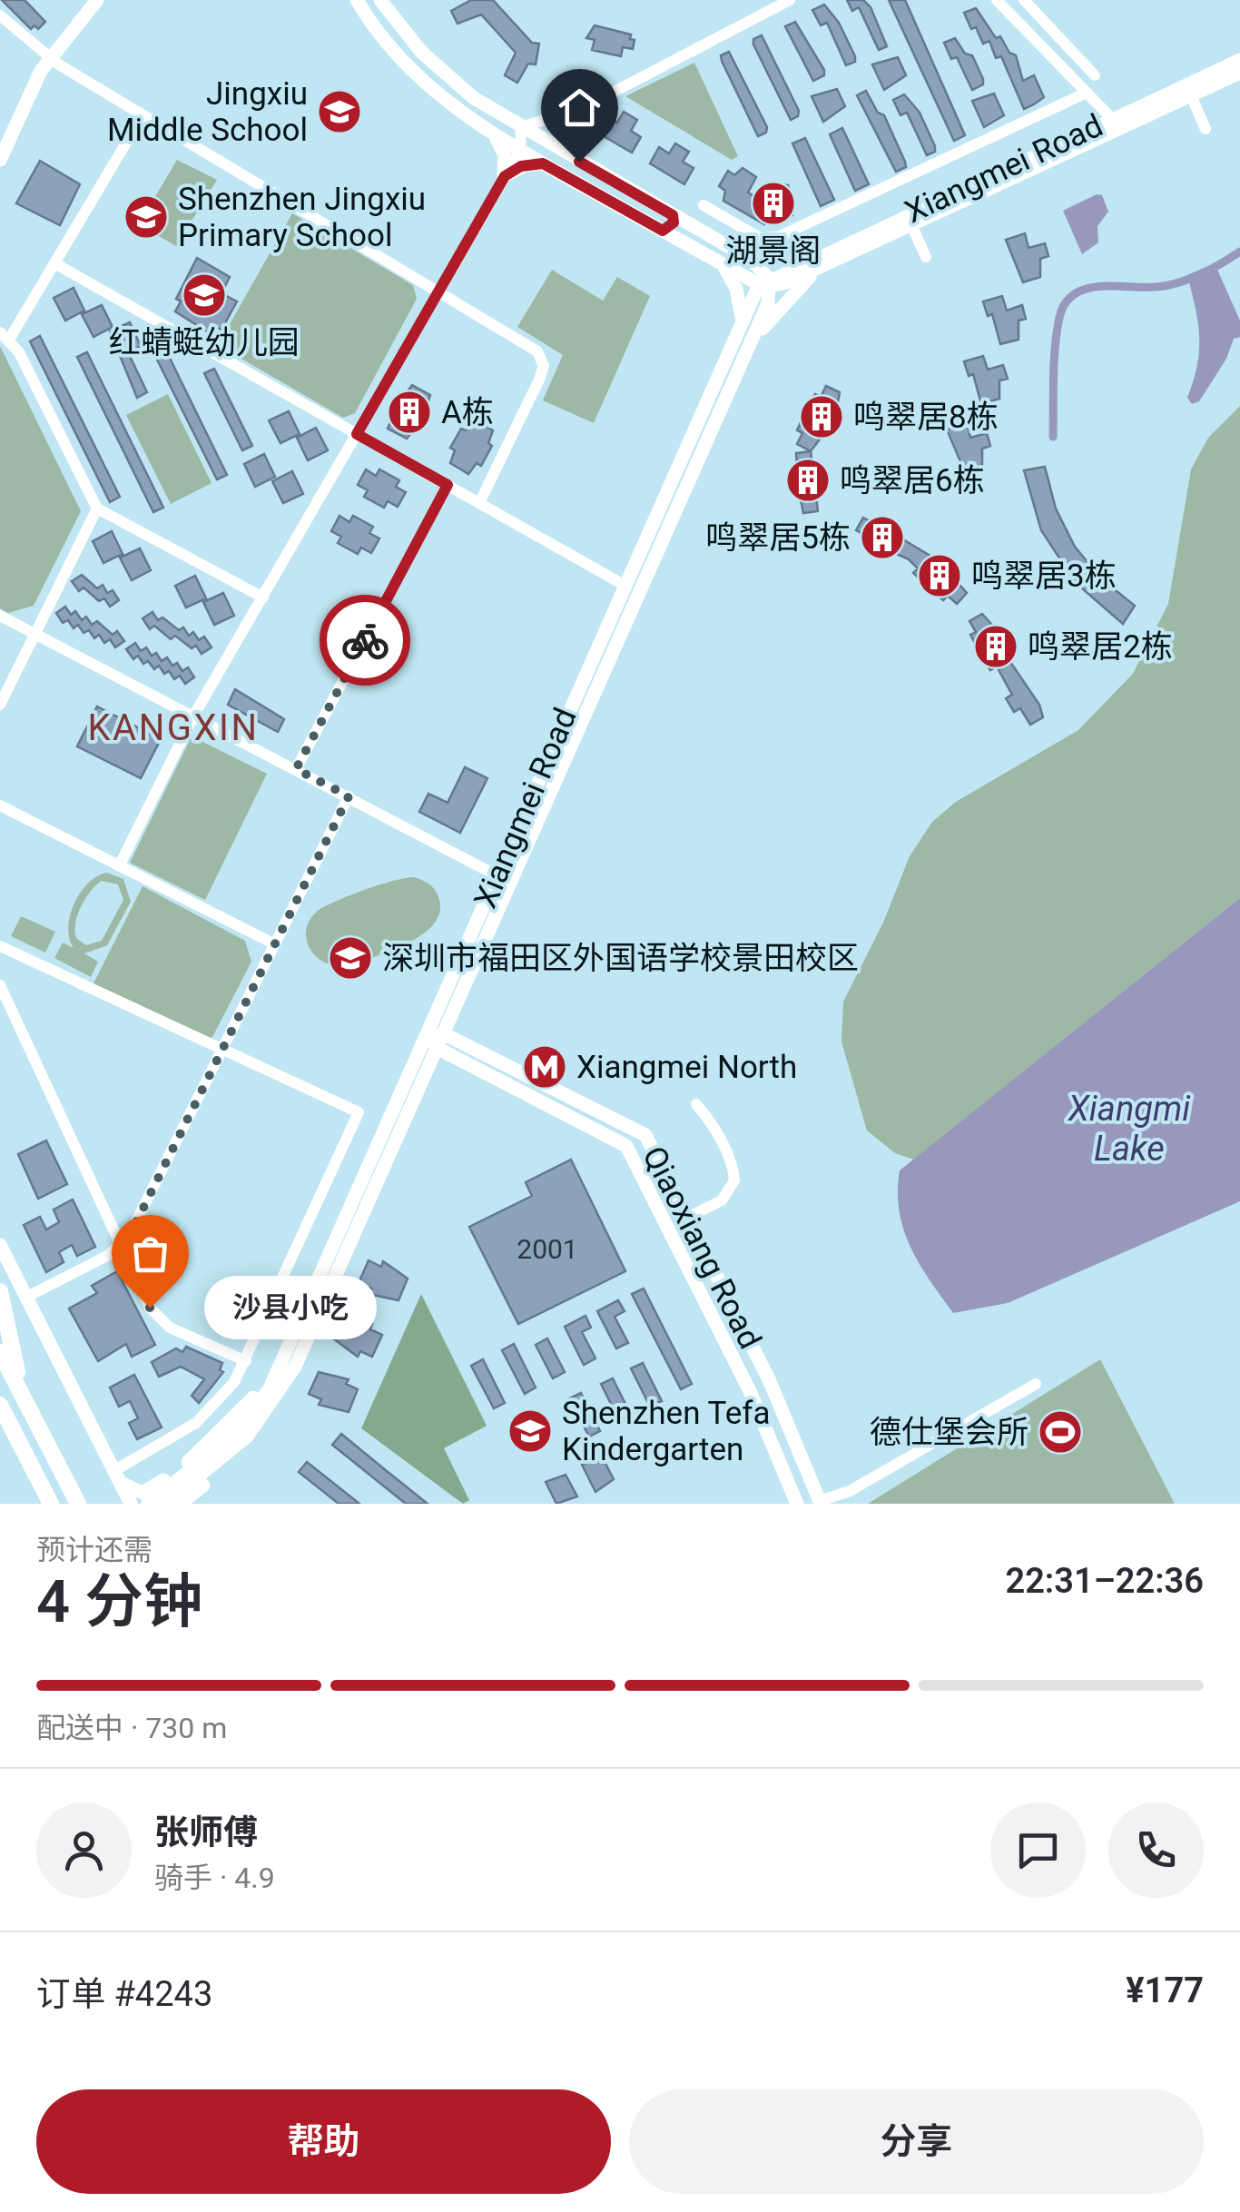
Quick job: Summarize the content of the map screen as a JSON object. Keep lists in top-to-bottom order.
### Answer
{
  "streets": {
    "main road": ["Xiangmei Road", "Qiaoxiang Road"]
  },
  "crossings": [
    ["Xiangmei Road", "Qiaoxiang Road"]
  ],
  "districts": ["KANGXIN"],
  "water": ["Xiangmi Lake"],
  "places": {
    "school or university": [
      "Jingxiu Middle School",
      "Shenzhen Jingxiu Primary School",
      "红蜻蜓幼儿园",
      "深圳市福田区外国语学校景田校区",
      "Shenzhen Tefa Kindergarten"
    ],
    "building": [
      "湖景阁",
      "A栋",
      "鸣翠居8栋",
      "鸣翠居6栋",
      "鸣翠居5栋",
      "鸣翠居3栋",
      "鸣翠居2栋"
    ],
    "metro station": ["Xiangmei North"],
    "other": ["沙县小吃"],
    "sports": ["德仕堡会所"]
  },
  "house_numbers": ["2001"],
  "page": {
    "bubble": "沙县小吃",
    "heading": ["4 分钟", "预计还需", "22:31–22:36"],
    "panel": [
      "张师傅",
      "骑手 · 4.9",
      "订单 #4243",
      "¥177"
    ],
    "bar": "配送中 · 730 m",
    "buttons": ["帮助", "分享"]
  }
}
